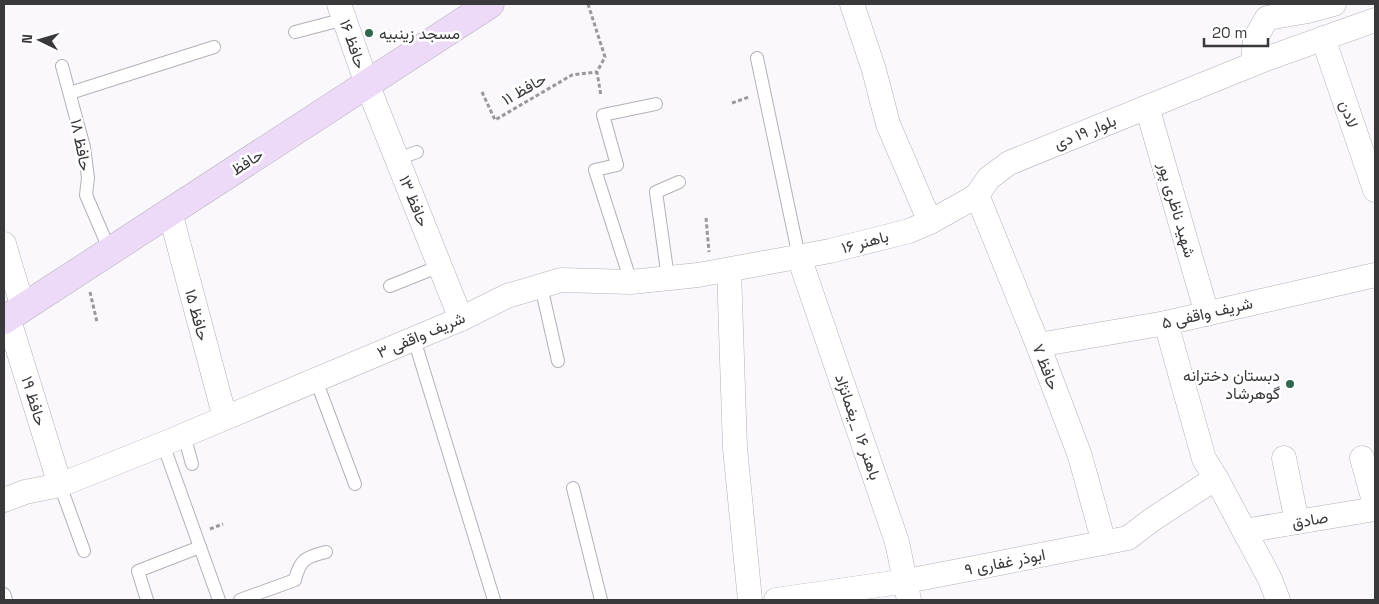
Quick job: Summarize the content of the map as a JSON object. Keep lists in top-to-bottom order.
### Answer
{
  "streets": {
    "main road": ["حافظ"],
    "street": [
      "حافظ ۱۶",
      "لادن",
      "بلوار ۱۹ دی",
      "حافظ ۱۳",
      "شهید ناظری پور",
      "باهنر ۱۶",
      "شریف واقفی ۵",
      "حافظ ۱۵",
      "شریف واقفی ۳",
      "حافظ ۷",
      "حافظ ۱۹",
      "باهنر ۱۶ _یغمانژاد",
      "صادق",
      "ابوذر غفاری ۹"
    ],
    "lane": ["حافظ ۱۸"],
    "path": ["حافظ ۱۱"]
  },
  "crossings": [
    ["حافظ ۱۶", "حافظ"],
    ["حافظ ۱۶", "حافظ ۱۳"],
    ["لادن", "بلوار ۱۹ دی"],
    ["بلوار ۱۹ دی", "شهید ناظری پور"],
    ["بلوار ۱۹ دی", "باهنر ۱۶"],
    ["بلوار ۱۹ دی", "حافظ ۷"],
    ["حافظ ۱۸", "حافظ"],
    ["حافظ", "حافظ ۱۳"],
    ["حافظ", "حافظ ۱۵"],
    ["حافظ", "حافظ ۱۹"],
    ["حافظ ۱۳", "شریف واقفی ۳"],
    ["شهید ناظری پور", "شریف واقفی ۵"],
    ["باهنر ۱۶", "شریف واقفی ۳"],
    ["باهنر ۱۶", "باهنر ۱۶ _یغمانژاد"],
    ["شریف واقفی ۵", "حافظ ۷"],
    ["حافظ ۱۵", "شریف واقفی ۳"],
    ["شریف واقفی ۳", "حافظ ۱۹"],
    ["شریف واقفی ۳", "باهنر ۱۶ _یغمانژاد"],
    ["حافظ ۷", "ابوذر غفاری ۹"],
    ["باهنر ۱۶ _یغمانژاد", "ابوذر غفاری ۹"]
  ],
  "places": ["مسجد زینبیه", "دبستان دخترانه گوهرشاد"],
  "scale_bar": "20 m",
  "north": "left"
}
